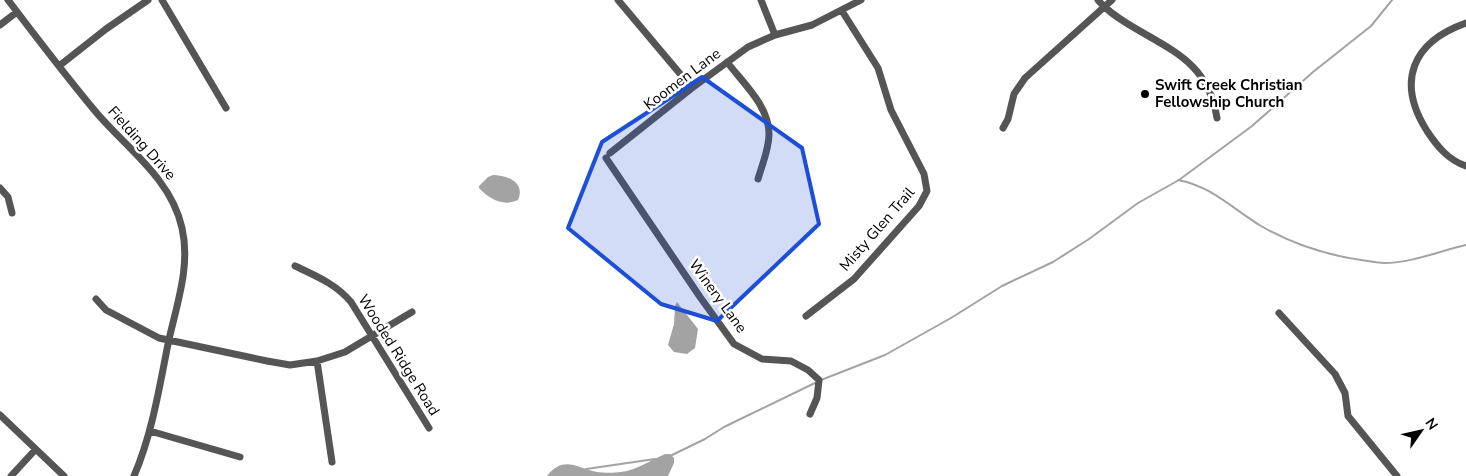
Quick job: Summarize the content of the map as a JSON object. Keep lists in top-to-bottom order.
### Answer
{
  "streets": {
    "street": [
      "Koomen Lane",
      "Fielding Drive",
      "Misty Glen Trail",
      "Winery Lane",
      "Wooded Ridge Road"
    ]
  },
  "crossings": [
    ["Koomen Lane", "Misty Glen Trail"],
    ["Koomen Lane", "Winery Lane"]
  ],
  "places": ["Swift Creek Christian Fellowship Church"],
  "north": "top right"
}
